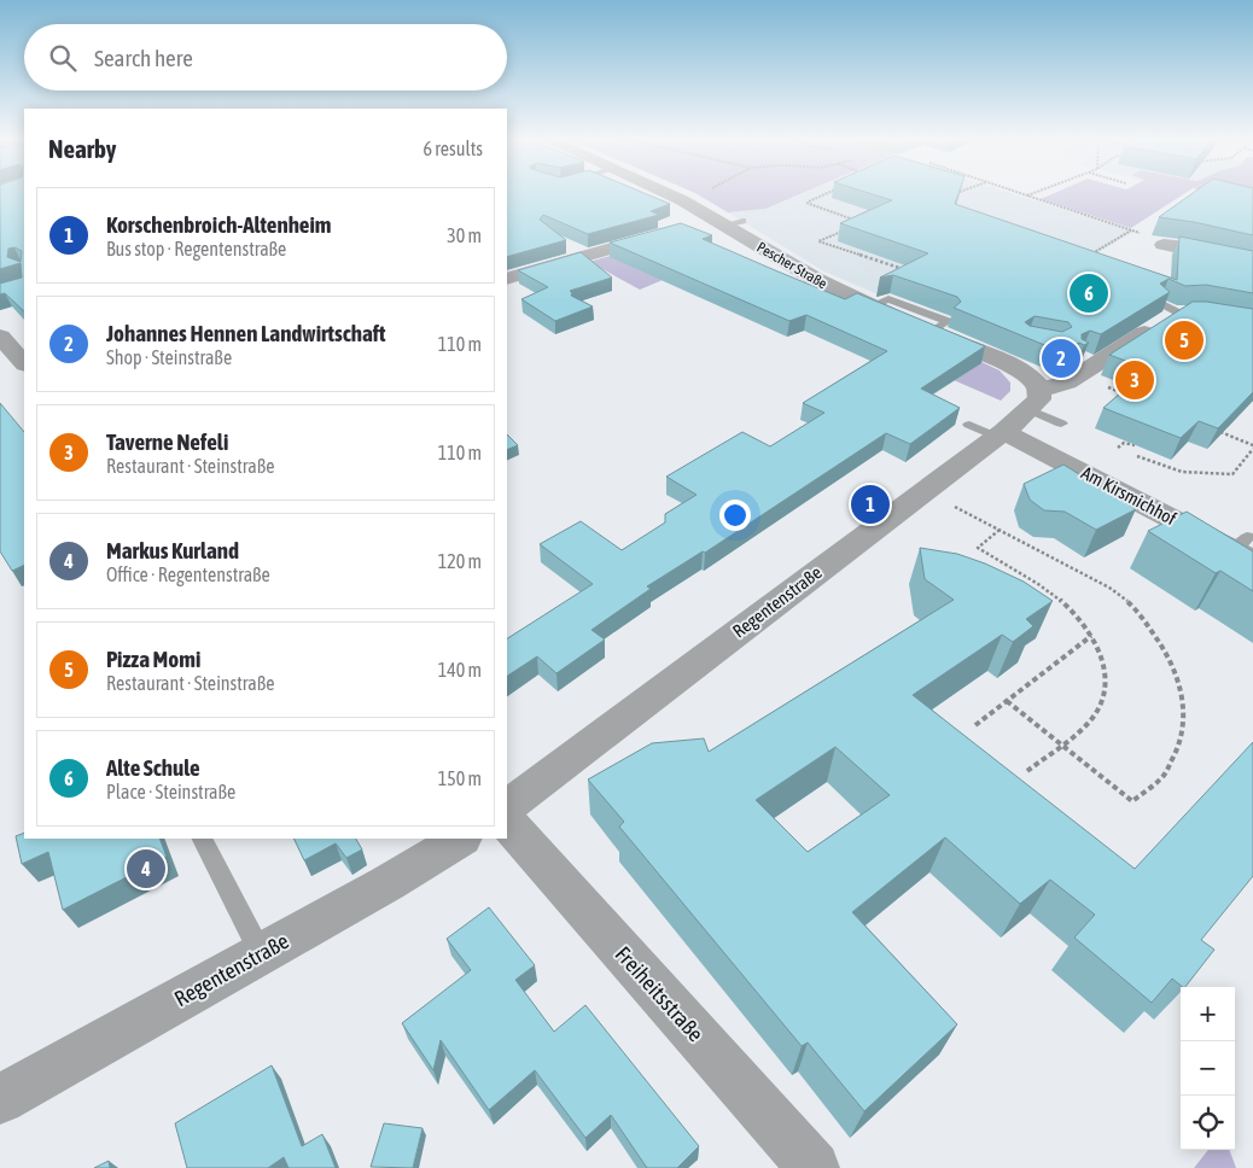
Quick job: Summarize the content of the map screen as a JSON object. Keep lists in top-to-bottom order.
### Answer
{
  "streets": {
    "street": [
      "Pescher Straße",
      "Am Kirsmichhof",
      "Regentenstraße",
      "Freiheitsstraße"
    ]
  },
  "crossings": [
    ["Pescher Straße", "Regentenstraße"],
    ["Am Kirsmichhof", "Regentenstraße"]
  ],
  "page": {
    "search": "Search here",
    "heading": ["Nearby", "6 results"],
    "list": [
      {
        "mark": "1",
        "name": "Korschenbroich-Altenheim",
        "note": "Bus stop · Regentenstraße",
        "value": "30 m"
      },
      {
        "mark": "2",
        "name": "Johannes Hennen Landwirtschaft",
        "note": "Shop · Steinstraße",
        "value": "110 m"
      },
      {
        "mark": "3",
        "name": "Taverne Nefeli",
        "note": "Restaurant · Steinstraße",
        "value": "110 m"
      },
      {
        "mark": "4",
        "name": "Markus Kurland",
        "note": "Office · Regentenstraße",
        "value": "120 m"
      },
      {
        "mark": "5",
        "name": "Pizza Momi",
        "note": "Restaurant · Steinstraße",
        "value": "140 m"
      },
      {
        "mark": "6",
        "name": "Alte Schule",
        "note": "Place · Steinstraße",
        "value": "150 m"
      }
    ],
    "pins": [
      "6",
      "5",
      "2",
      "3",
      "1",
      "4"
    ],
    "map_buttons": ["+", "−"]
  }
}
